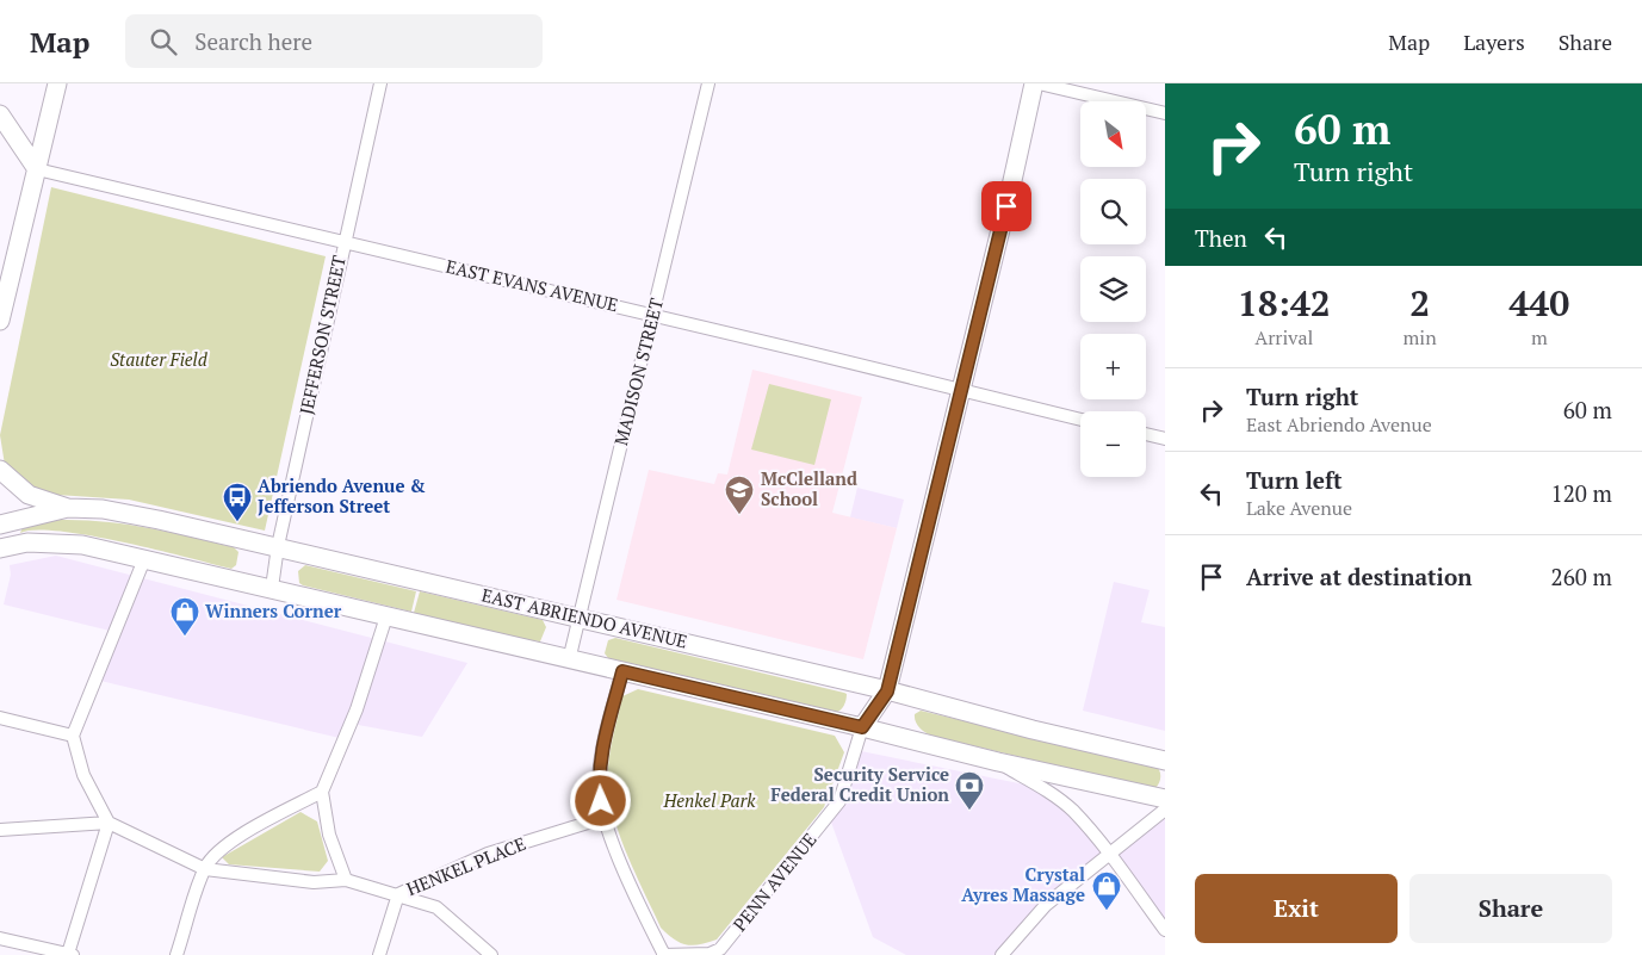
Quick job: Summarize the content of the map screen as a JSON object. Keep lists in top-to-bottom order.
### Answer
{
  "streets": {
    "main road": ["EAST ABRIENDO AVENUE"],
    "street": [
      "EAST EVANS AVENUE",
      "JEFFERSON STREET",
      "MADISON STREET",
      "HENKEL PLACE",
      "PENN AVENUE"
    ]
  },
  "crossings": [
    ["EAST EVANS AVENUE", "JEFFERSON STREET"],
    ["EAST EVANS AVENUE", "MADISON STREET"],
    ["JEFFERSON STREET", "EAST ABRIENDO AVENUE"],
    ["MADISON STREET", "EAST ABRIENDO AVENUE"]
  ],
  "parks": ["Stauter Field", "Henkel Park"],
  "places": {
    "school or university": ["McClelland School"],
    "bus stop": ["Abriendo Avenue & Jefferson Street"],
    "shop": ["Winners Corner", "Crystal Ayres Massage"],
    "bank": ["Security Service Federal Credit Union"]
  },
  "north": "bottom right",
  "page": {
    "header": "Map",
    "search": "Search here",
    "nav": ["Map", "Layers", "Share"],
    "turn": ["60 m", "Turn right"],
    "map_buttons": ["+", "−"],
    "then": "Then",
    "eta": [
      "18:42",
      "Arrival",
      "2",
      "min",
      "440",
      "m"
    ],
    "list": [
      {
        "name": "Turn right",
        "note": "East Abriendo Avenue",
        "value": "60 m"
      },
      {
        "name": "Turn left",
        "note": "Lake Avenue",
        "value": "120 m"
      },
      {
        "name": "Arrive at destination",
        "value": "260 m"
      }
    ],
    "buttons": ["Exit", "Share"]
  }
}
